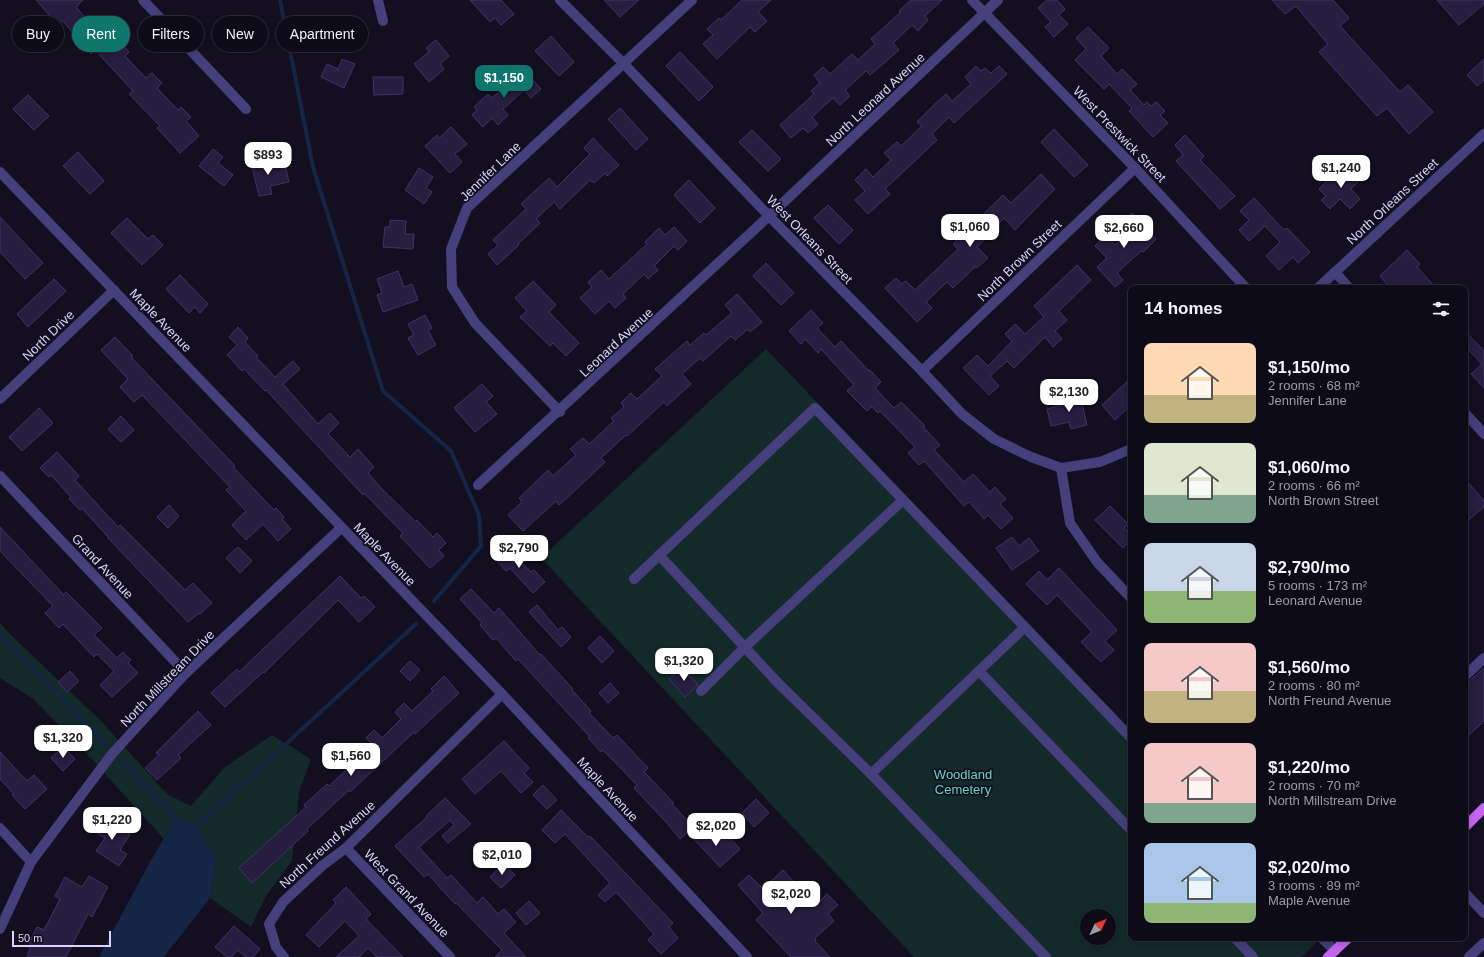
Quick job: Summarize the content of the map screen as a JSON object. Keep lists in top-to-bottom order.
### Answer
{
  "streets": {
    "street": [
      "North Leonard Avenue",
      "West Prestwick Street",
      "Jennifer Lane",
      "North Orleans Street",
      "West Orleans Street",
      "North Brown Street",
      "Maple Avenue",
      "North Drive",
      "Leonard Avenue",
      "Grand Avenue",
      "North Millstream Drive",
      "North Freund Avenue",
      "West Grand Avenue"
    ]
  },
  "crossings": [
    ["North Leonard Avenue", "West Prestwick Street"],
    ["North Leonard Avenue", "West Orleans Street"],
    ["North Leonard Avenue", "Leonard Avenue"],
    ["West Prestwick Street", "North Brown Street"],
    ["Jennifer Lane", "West Orleans Street"],
    ["Jennifer Lane", "Leonard Avenue"],
    ["West Orleans Street", "North Brown Street"],
    ["West Orleans Street", "Leonard Avenue"],
    ["Maple Avenue", "North Drive"],
    ["Maple Avenue", "North Millstream Drive"],
    ["Maple Avenue", "North Freund Avenue"],
    ["Grand Avenue", "North Millstream Drive"],
    ["North Freund Avenue", "West Grand Avenue"]
  ],
  "parks": ["Woodland Cemetery"],
  "scale_bar": "50 m",
  "north": "top right",
  "page": {
    "chip": [
      "Buy",
      "Rent",
      "Filters",
      "New",
      "Apartment"
    ],
    "price": [
      "$1,150",
      "$893",
      "$1,240",
      "$1,060",
      "$2,660",
      "$2,130",
      "$2,790",
      "$1,320",
      "$1,320",
      "$1,560",
      "$1,220",
      "$2,020",
      "$2,010",
      "$2,020"
    ],
    "heading": "14 homes",
    "list": [
      {
        "name": "$1,150/mo",
        "note": "2 rooms · 68 m² · Jennifer Lane"
      },
      {
        "name": "$1,060/mo",
        "note": "2 rooms · 66 m² · North Brown Street"
      },
      {
        "name": "$2,790/mo",
        "note": "5 rooms · 173 m² · Leonard Avenue"
      },
      {
        "name": "$1,560/mo",
        "note": "2 rooms · 80 m² · North Freund Avenue"
      },
      {
        "name": "$1,220/mo",
        "note": "2 rooms · 70 m² · North Millstream Drive"
      },
      {
        "name": "$2,020/mo",
        "note": "3 rooms · 89 m² · Maple Avenue"
      }
    ],
    "scale": "50 m"
  }
}
